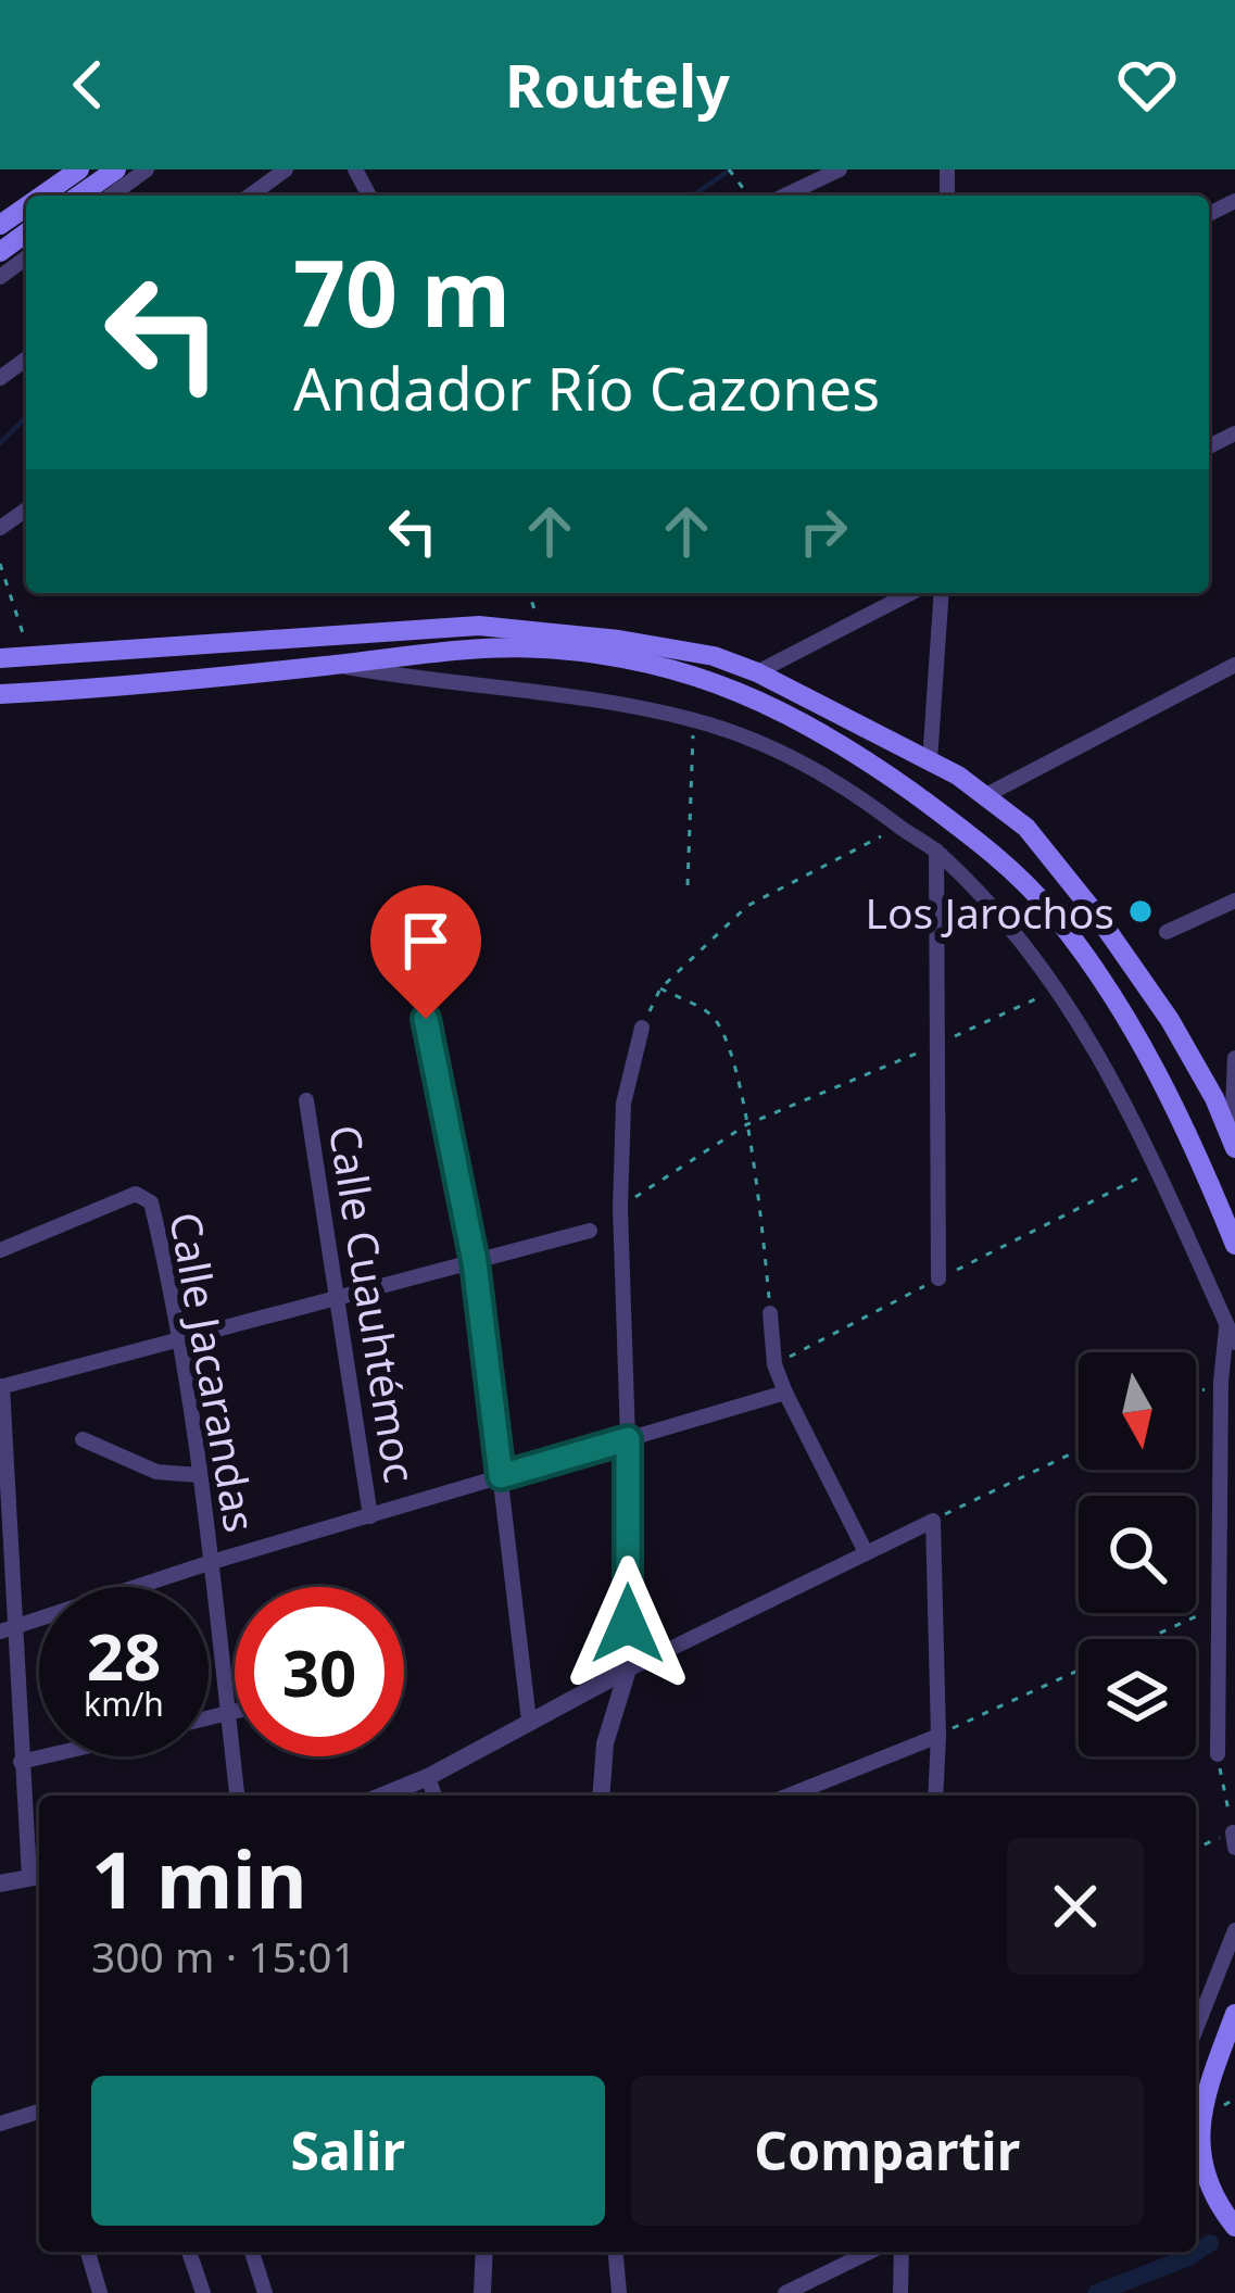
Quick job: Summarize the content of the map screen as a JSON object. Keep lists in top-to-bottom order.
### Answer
{
  "streets": {
    "street": ["Calle Cuauhtémoc", "Calle Jacarandas"]
  },
  "places": ["Los Jarochos"],
  "north": "bottom",
  "page": {
    "header": "Routely",
    "turn": ["70 m", "Andador Río Cazones"],
    "speed": "28 km/h",
    "limit": "30",
    "heading": ["1 min", "300 m · 15:01"],
    "buttons": ["Salir", "Compartir"]
  }
}
